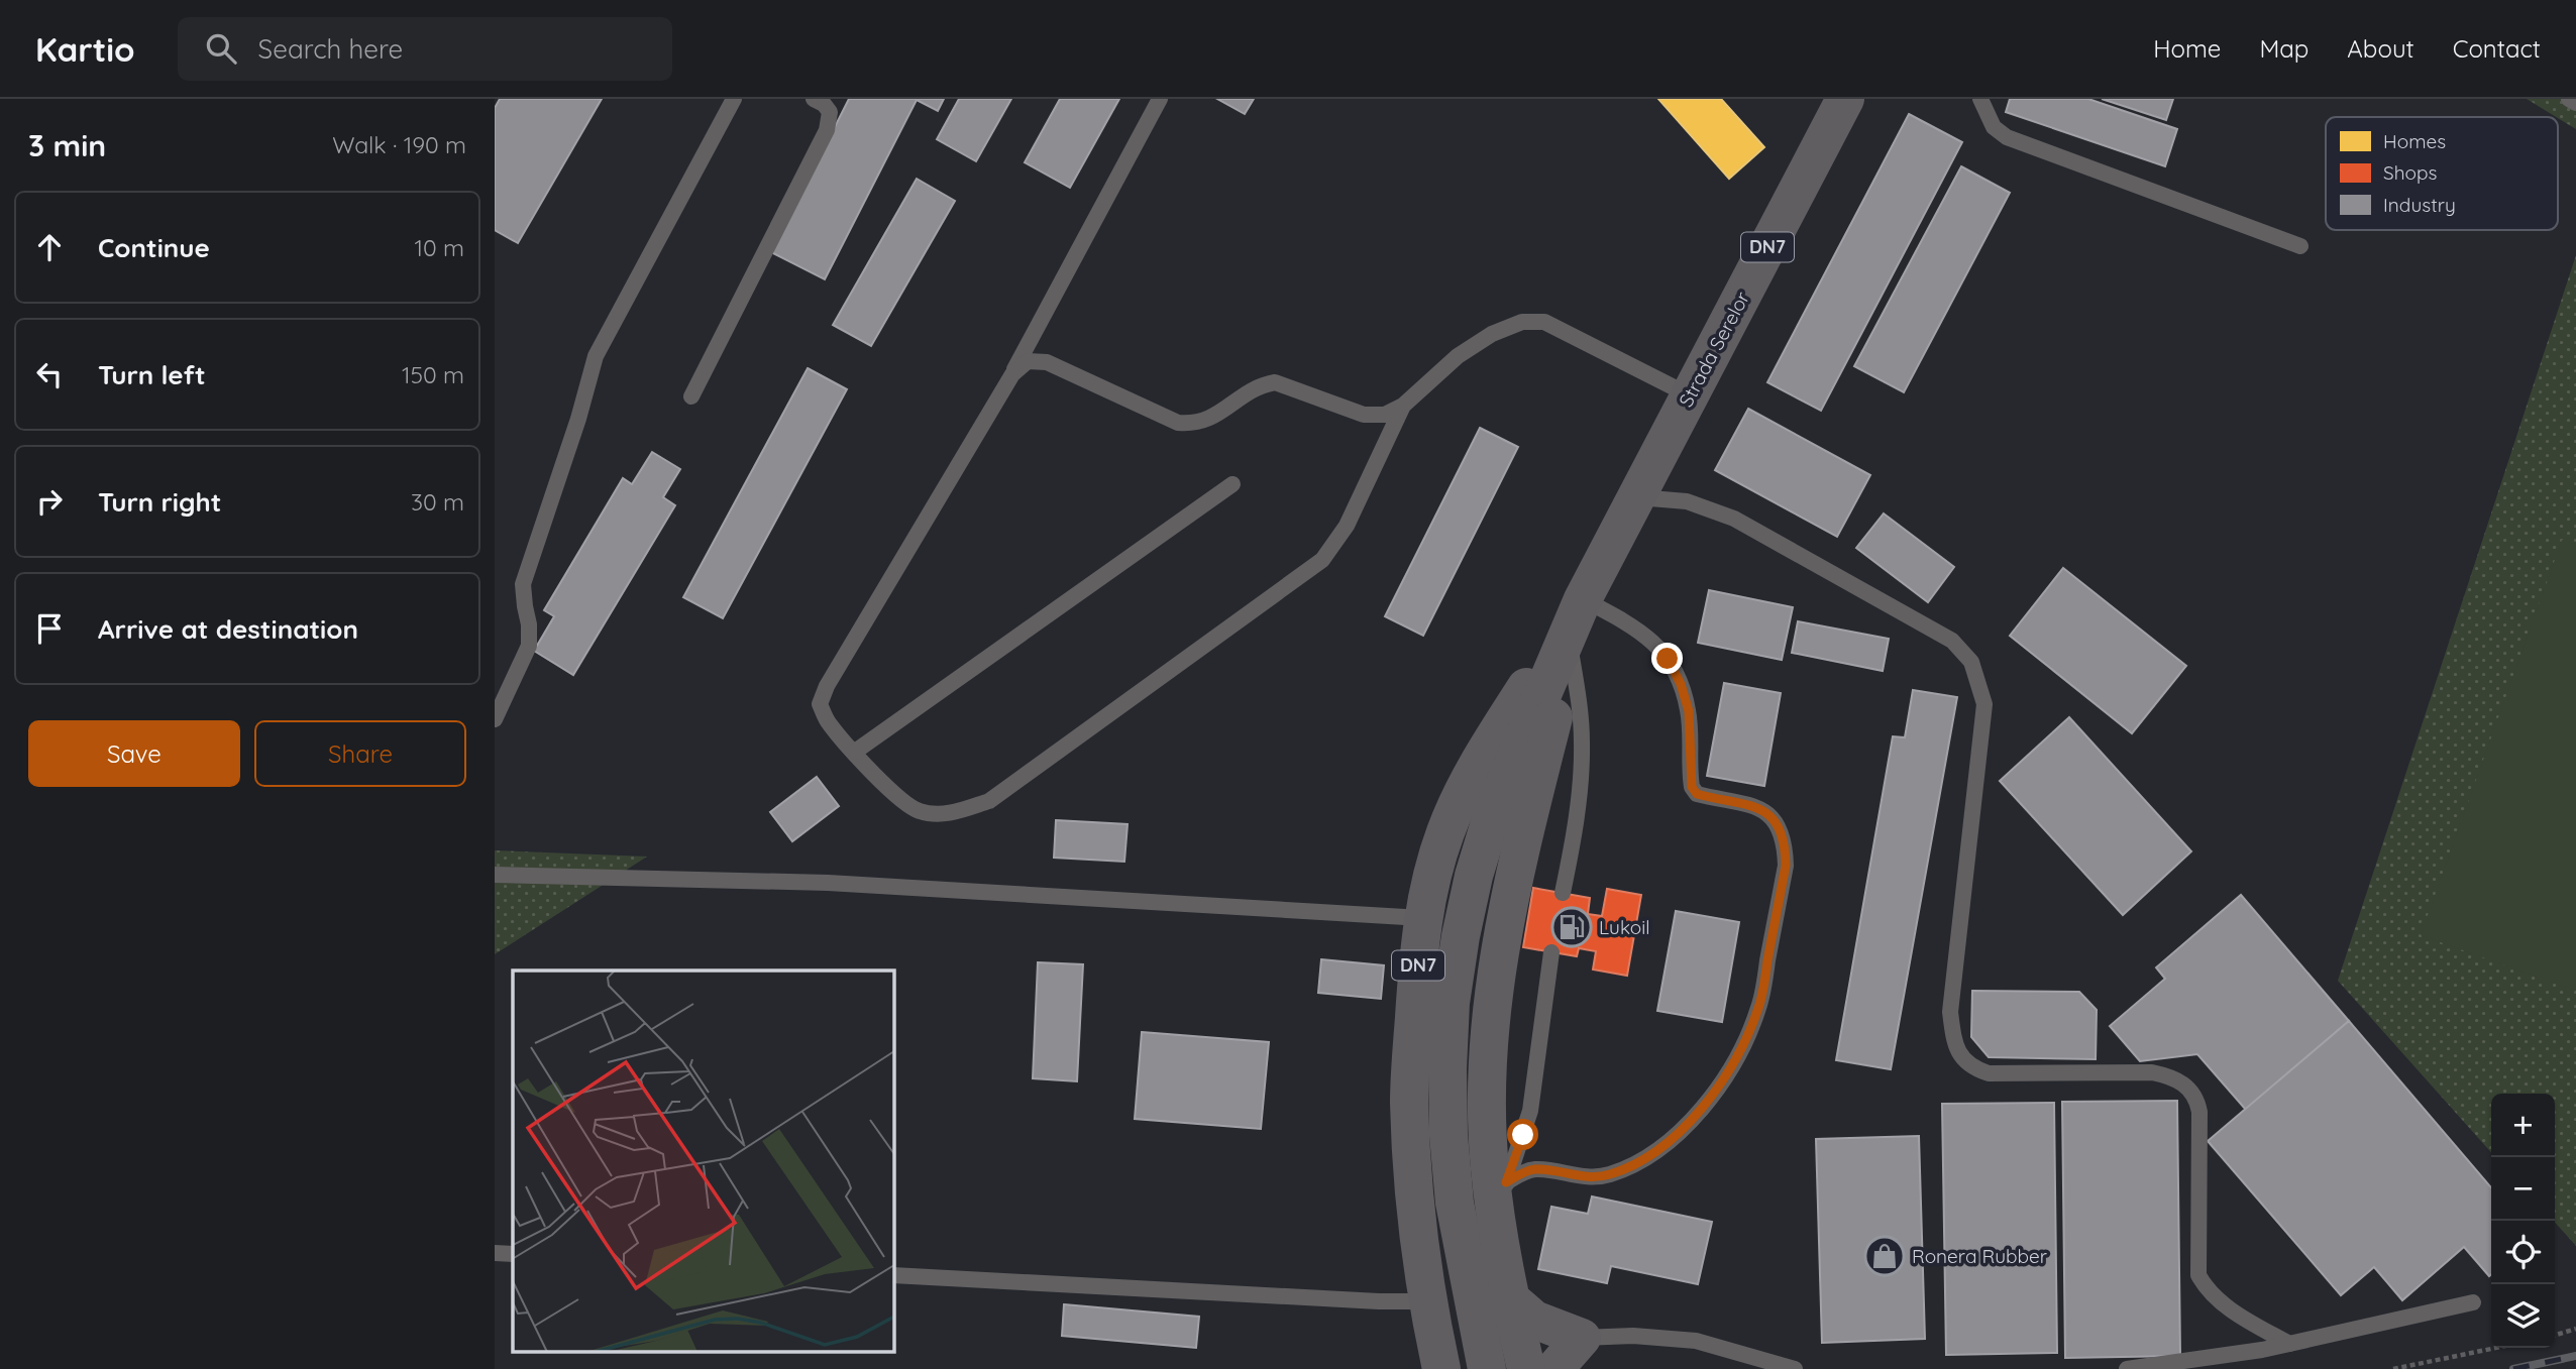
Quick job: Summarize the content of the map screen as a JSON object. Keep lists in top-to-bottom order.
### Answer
{
  "streets": {
    "highway": ["DN7", "Strada Serelor"]
  },
  "crossings": [
    ["DN7", "Strada Serelor"]
  ],
  "places": {
    "fuel station": ["Lukoil"],
    "shop": ["Ronera Rubber"]
  },
  "legend": ["Homes", "Shops", "Industry"],
  "page": {
    "header": "Kartio",
    "search": "Search here",
    "nav": [
      "Home",
      "Map",
      "About",
      "Contact"
    ],
    "heading": ["3 min", "Walk · 190 m"],
    "list": [
      ["Continue", "10 m"],
      ["Turn left", "150 m"],
      ["Turn right", "30 m"],
      "Arrive at destination"
    ],
    "buttons": ["Save", "Share"],
    "map_buttons": ["+", "−"]
  }
}
